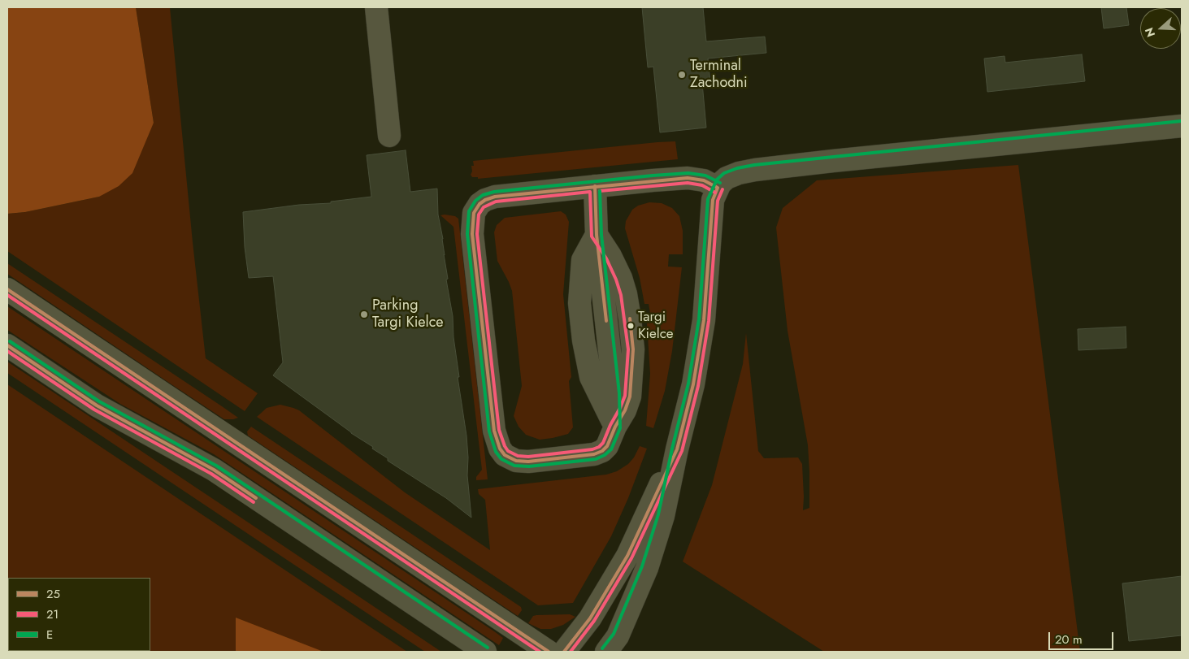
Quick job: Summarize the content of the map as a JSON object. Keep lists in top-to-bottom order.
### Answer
{
  "places": ["Terminal Zachodni", "Parking Targi Kielce", "Targi Kielce"],
  "lines": ["transit line E", "transit line 25", "transit line 21"],
  "legend": ["25", "21", "E"],
  "scale_bar": "20 m",
  "north": "left"
}
